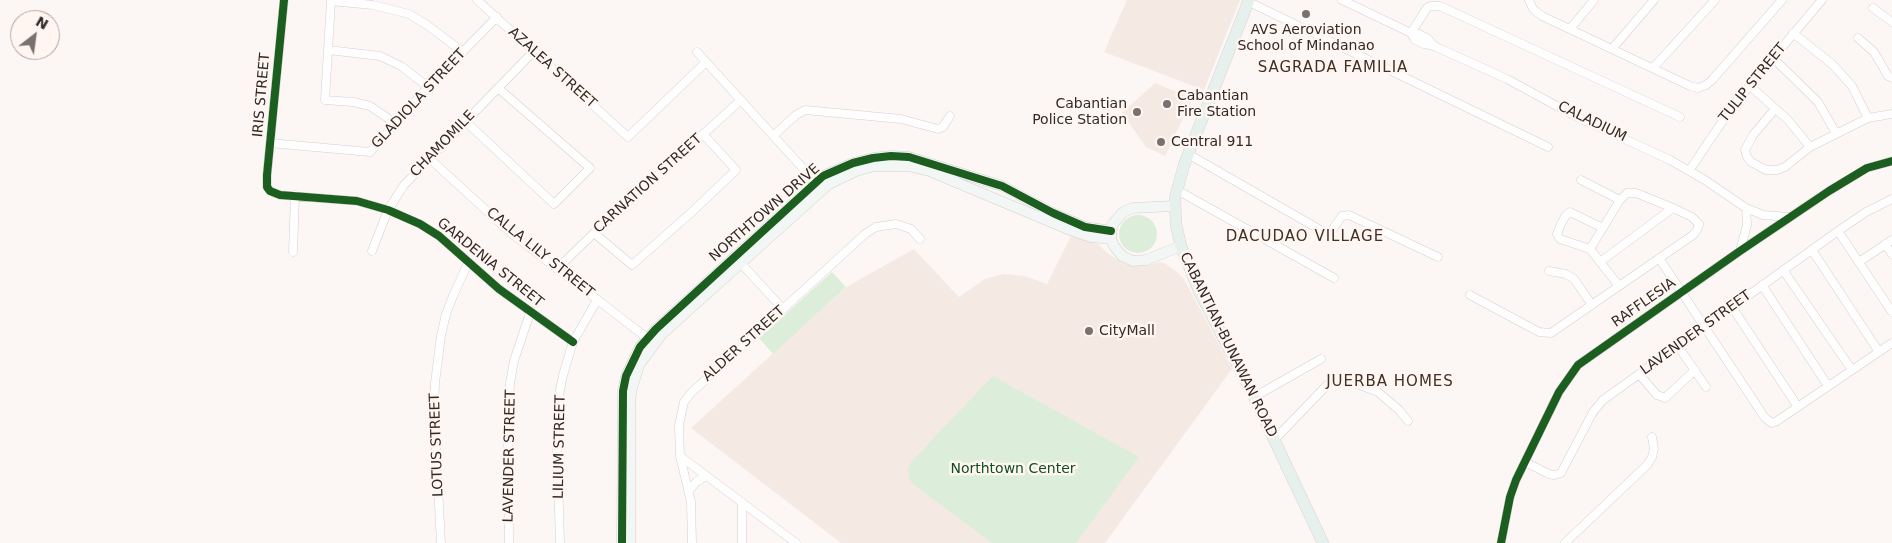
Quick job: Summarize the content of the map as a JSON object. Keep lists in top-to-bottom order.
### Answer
{
  "streets": {
    "main road": ["CABANTIAN-BUNAWAN ROAD"],
    "street": [
      "AZALEA STREET",
      "TULIP STREET",
      "IRIS STREET",
      "GLADIOLA STREET",
      "CALADIUM",
      "CHAMOMILE",
      "CARNATION STREET",
      "NORTHTOWN DRIVE",
      "CALLA LILY STREET",
      "GARDENIA STREET",
      "RAFFLESIA",
      "LAVENDER STREET",
      "ALDER STREET",
      "LOTUS STREET",
      "LILIUM STREET"
    ]
  },
  "crossings": [
    ["AZALEA STREET", "GLADIOLA STREET"],
    ["AZALEA STREET", "CHAMOMILE"],
    ["TULIP STREET", "CALADIUM"],
    ["IRIS STREET", "GLADIOLA STREET"],
    ["IRIS STREET", "GARDENIA STREET"],
    ["CALADIUM", "RAFFLESIA"],
    ["CHAMOMILE", "CALLA LILY STREET"],
    ["CHAMOMILE", "GARDENIA STREET"],
    ["CARNATION STREET", "CALLA LILY STREET"],
    ["NORTHTOWN DRIVE", "CALLA LILY STREET"],
    ["NORTHTOWN DRIVE", "CABANTIAN-BUNAWAN ROAD"],
    ["CALLA LILY STREET", "LILIUM STREET"],
    ["GARDENIA STREET", "LAVENDER STREET"],
    ["GARDENIA STREET", "LOTUS STREET"],
    ["GARDENIA STREET", "LILIUM STREET"],
    ["RAFFLESIA", "LAVENDER STREET"]
  ],
  "districts": ["SAGRADA FAMILIA", "DACUDAO VILLAGE", "JUERBA HOMES"],
  "parks": ["Northtown Center"],
  "places": [
    "AVS Aeroviation School of Mindanao",
    "Cabantian Fire Station",
    "Cabantian Police Station",
    "Central 911",
    "CityMall"
  ],
  "north": "top right"
}
